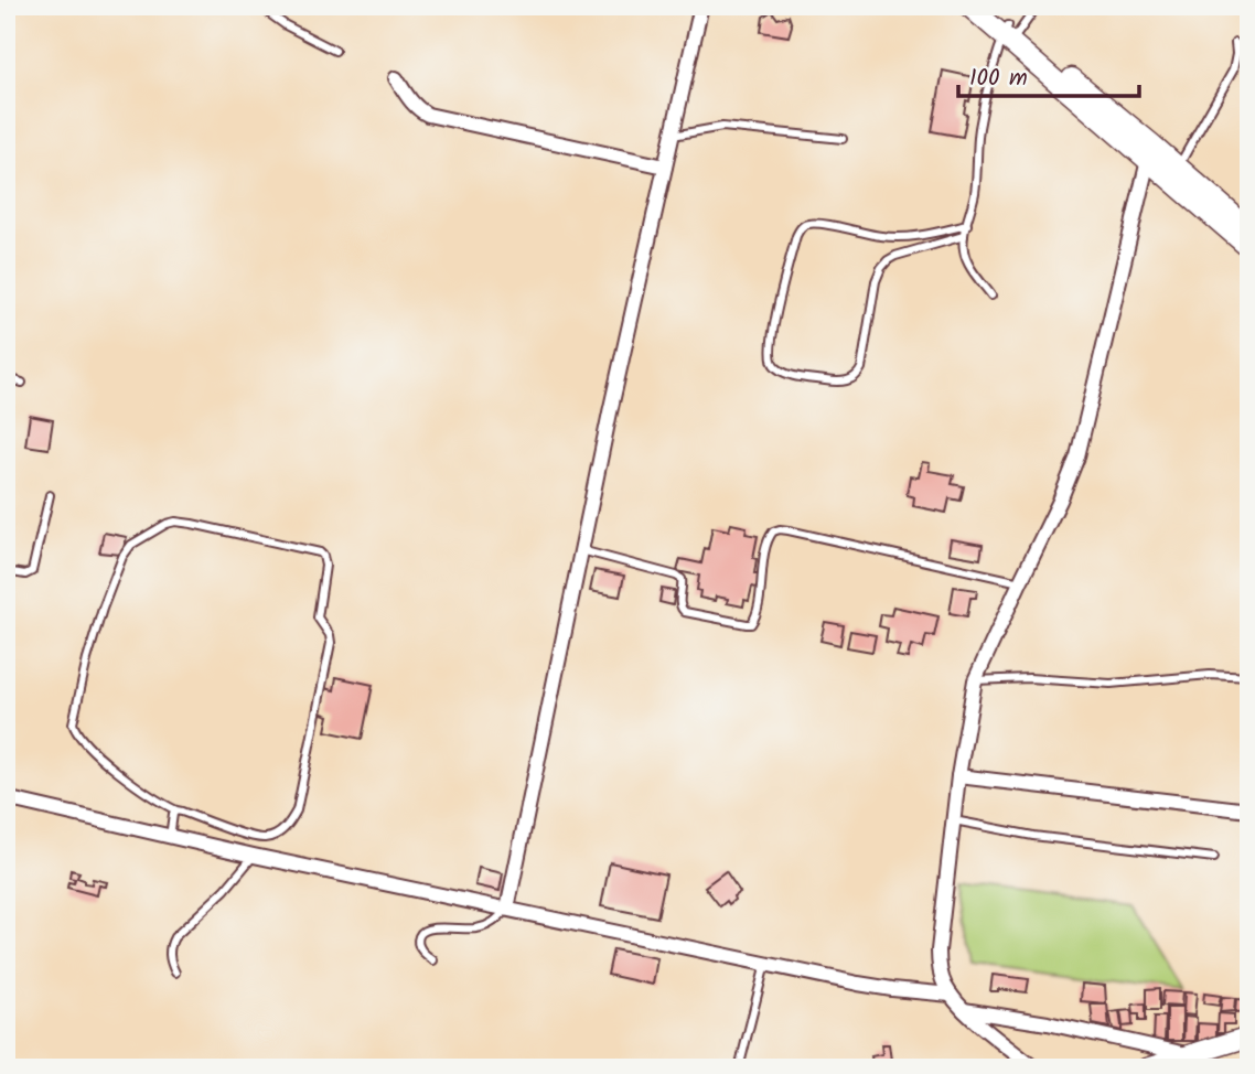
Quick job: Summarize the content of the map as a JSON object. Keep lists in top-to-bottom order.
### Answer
{
  "scale_bar": "100 m"
}
